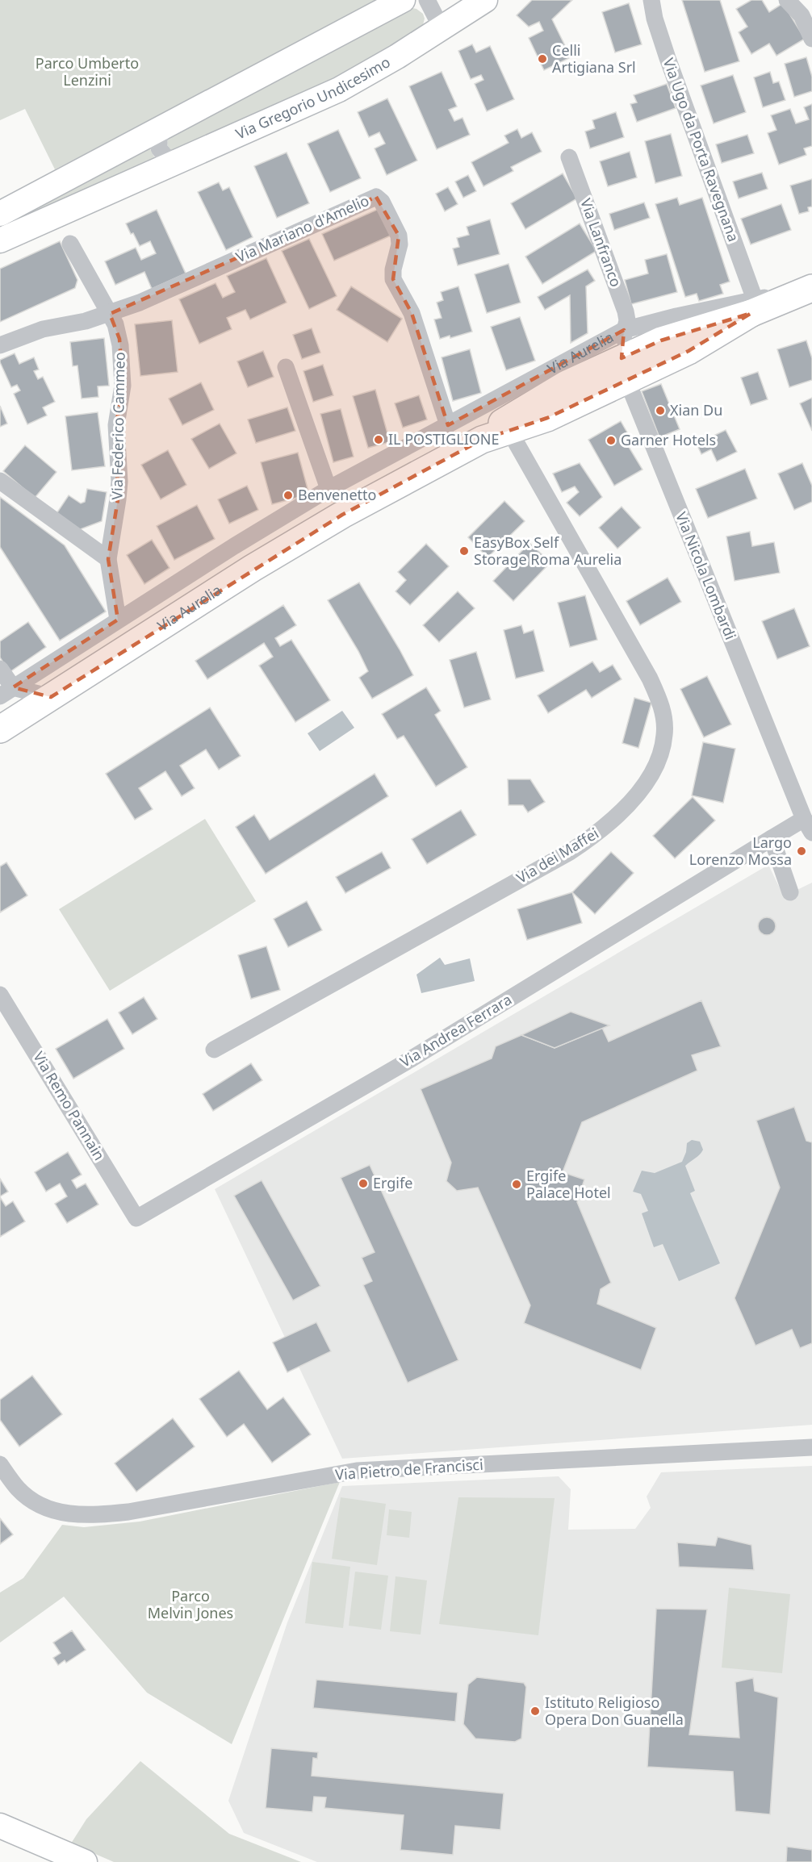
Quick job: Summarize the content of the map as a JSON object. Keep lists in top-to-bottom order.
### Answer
{
  "streets": {
    "main road": ["Via Aurelia"],
    "street": [
      "Via Gregorio Undicesimo",
      "Via Ugo da Porta Ravegnana",
      "Via Mariano d'Amelio",
      "Via Lanfranco",
      "Via Federico Cammeo",
      "Via Nicola Lombardi",
      "Via dei Maffei",
      "Via Andrea Ferrara",
      "Via Remo Pannain",
      "Via Pietro de Francisci"
    ]
  },
  "crossings": [
    ["Via Ugo da Porta Ravegnana", "Via Aurelia"],
    ["Via Mariano d'Amelio", "Via Aurelia"],
    ["Via Mariano d'Amelio", "Via Federico Cammeo"],
    ["Via Lanfranco", "Via Aurelia"],
    ["Via Lanfranco", "Via Nicola Lombardi"],
    ["Via Aurelia", "Via Federico Cammeo"],
    ["Via Aurelia", "Via Nicola Lombardi"],
    ["Via Aurelia", "Via dei Maffei"],
    ["Via Andrea Ferrara", "Via Remo Pannain"]
  ],
  "parks": ["Parco Umberto Lenzini", "Parco Melvin Jones"],
  "places": [
    "Celli Artigiana Srl",
    "Xian Du",
    "IL POSTIGLIONE",
    "Garner Hotels",
    "Benvenetto",
    "EasyBox Self Storage Roma Aurelia",
    "Largo Lorenzo Mossa",
    "Ergife",
    "Ergife Palace Hotel",
    "Istituto Religioso Opera Don Guanella"
  ]
}
